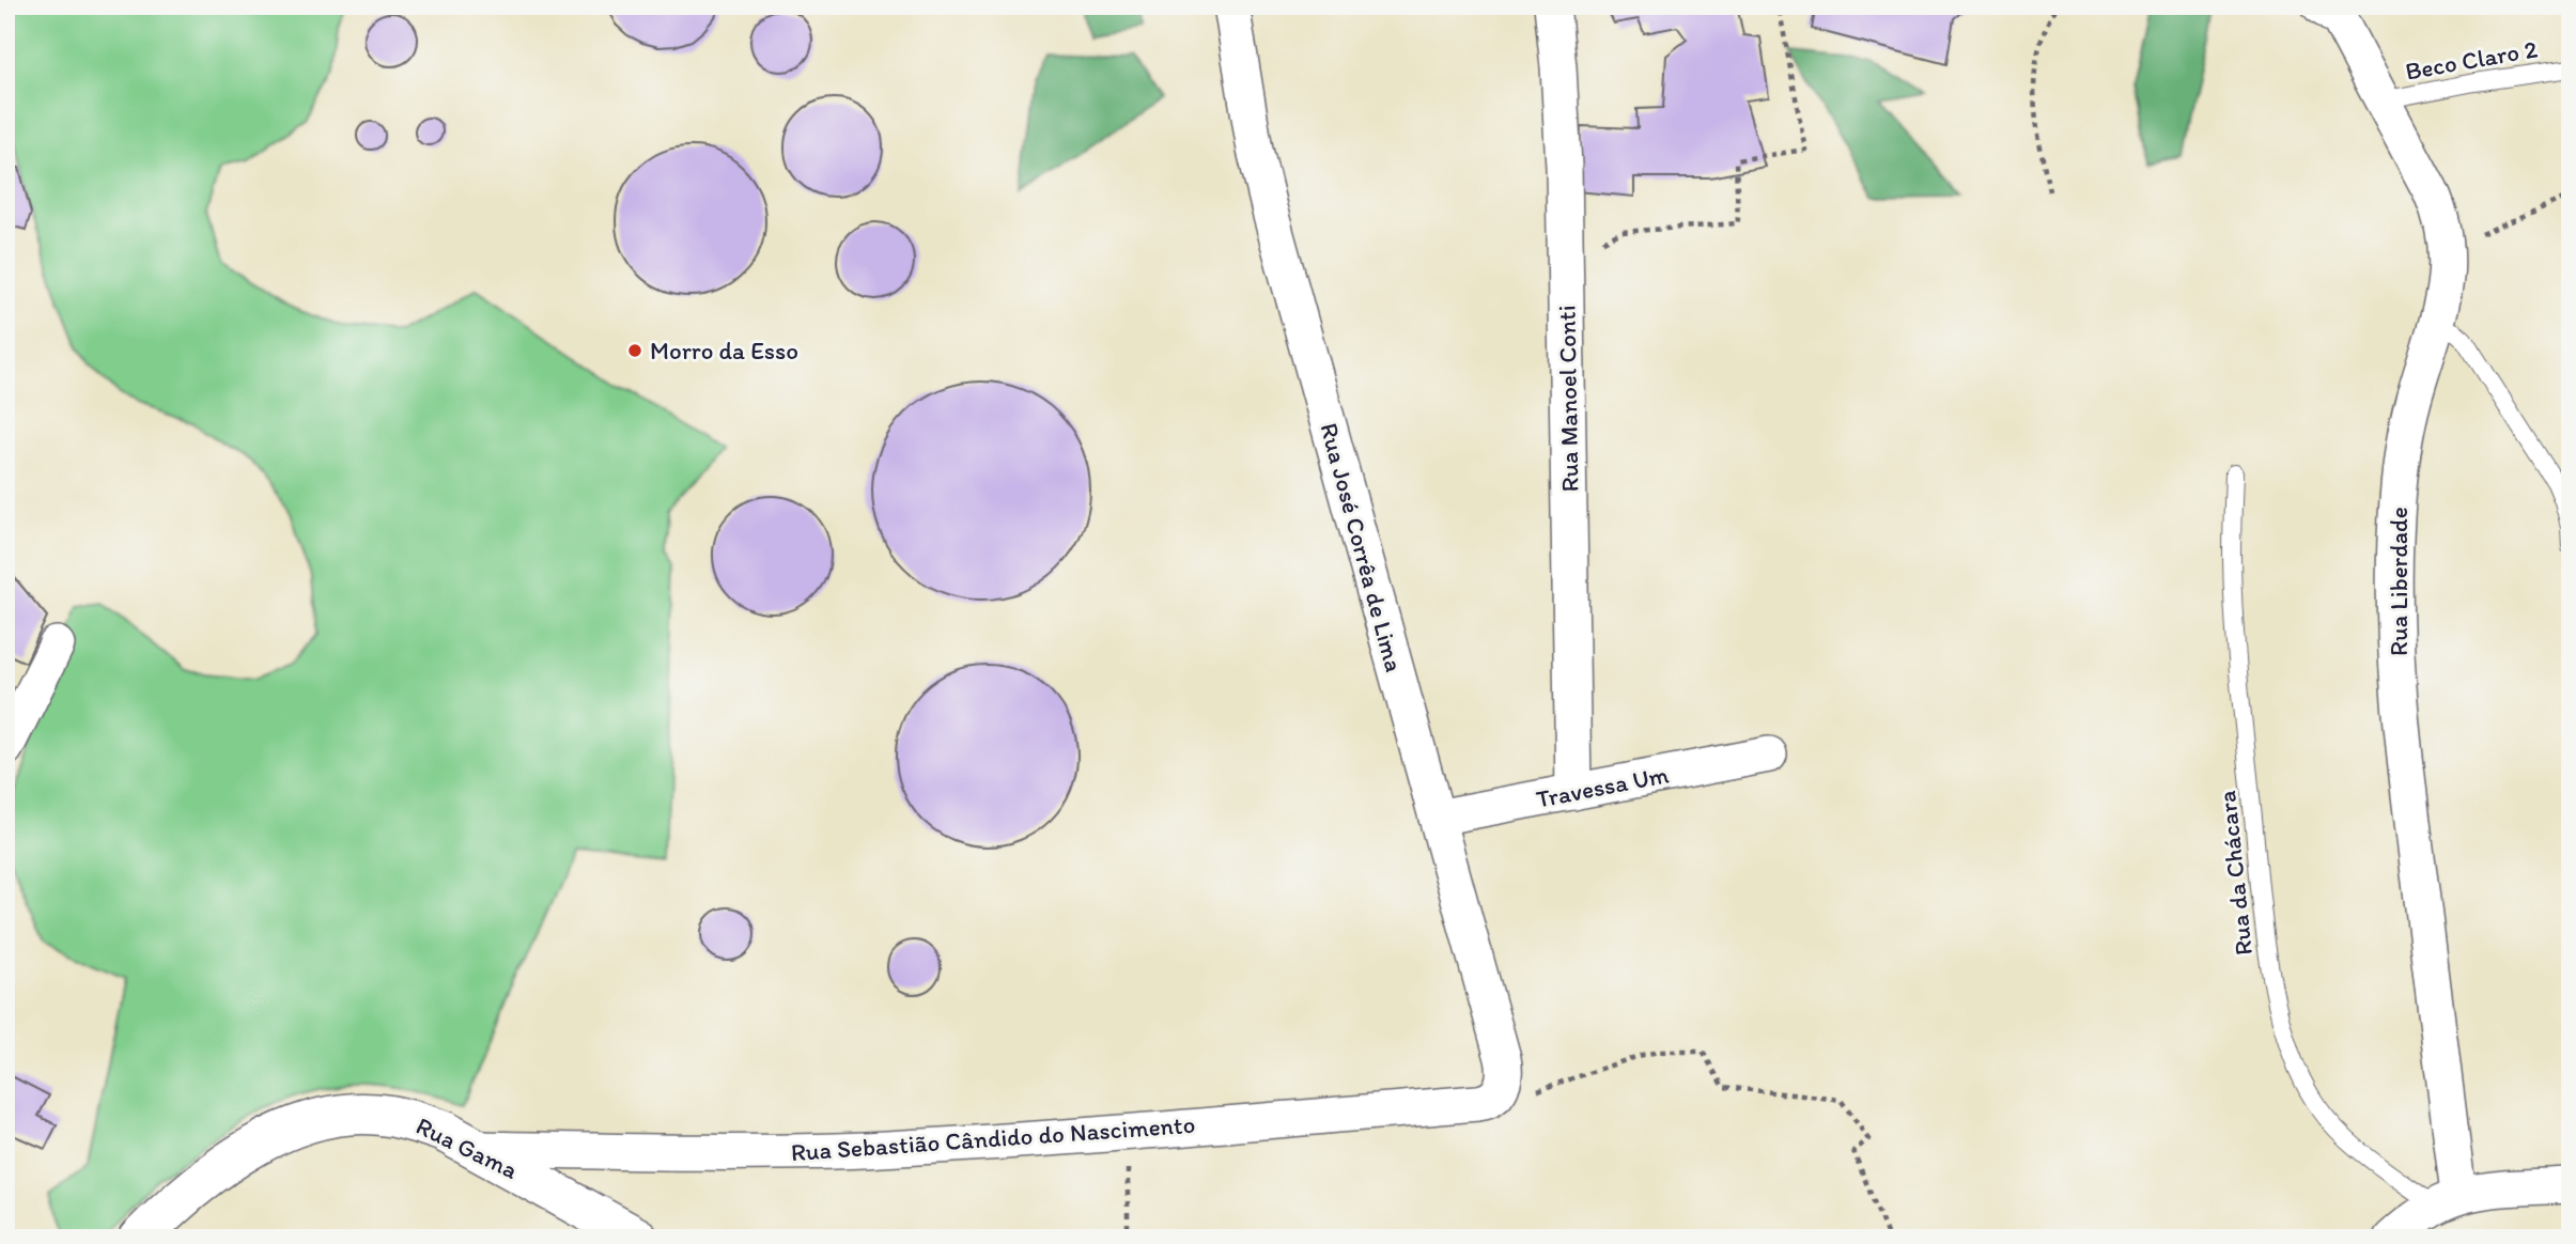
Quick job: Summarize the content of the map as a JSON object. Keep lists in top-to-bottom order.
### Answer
{
  "streets": {
    "street": [
      "Rua Manoel Conti",
      "Rua José Corrêa de Lima",
      "Rua Liberdade",
      "Travessa Um",
      "Rua Sebastião Cândido do Nascimento",
      "Rua Gama"
    ],
    "lane": ["Beco Claro 2", "Rua da Chácara"]
  },
  "crossings": [
    ["Beco Claro 2", "Rua Liberdade"],
    ["Rua Manoel Conti", "Travessa Um"],
    ["Rua José Corrêa de Lima", "Travessa Um"],
    ["Rua José Corrêa de Lima", "Rua Sebastião Cândido do Nascimento"],
    ["Rua Liberdade", "Rua da Chácara"],
    ["Rua Sebastião Cândido do Nascimento", "Rua Gama"]
  ],
  "places": ["Morro da Esso"]
}
